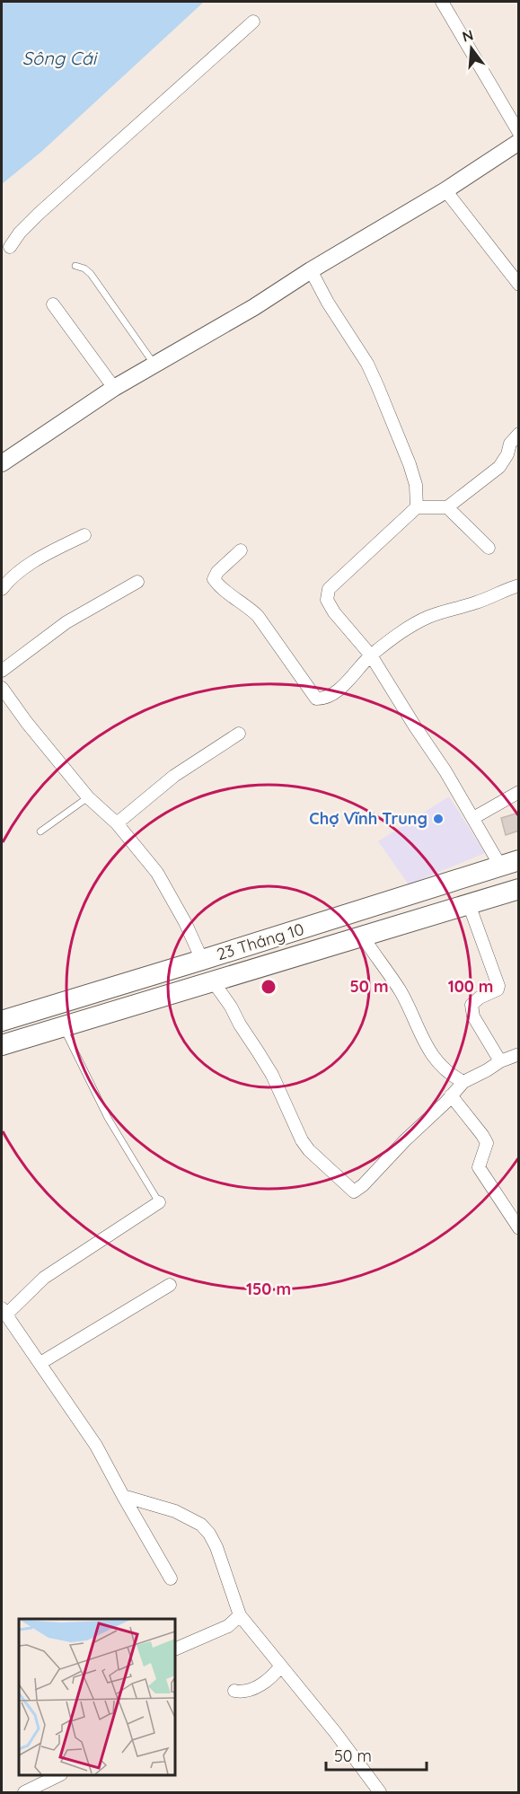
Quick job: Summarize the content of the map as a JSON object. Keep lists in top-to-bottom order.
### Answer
{
  "streets": {
    "main road": ["23 Tháng 10"]
  },
  "water": ["Sông Cái"],
  "places": ["Chợ Vĩnh Trung"],
  "scale_bar": "50 m",
  "north": "top",
  "rings": ["50 m", "100 m", "150 m"]
}
